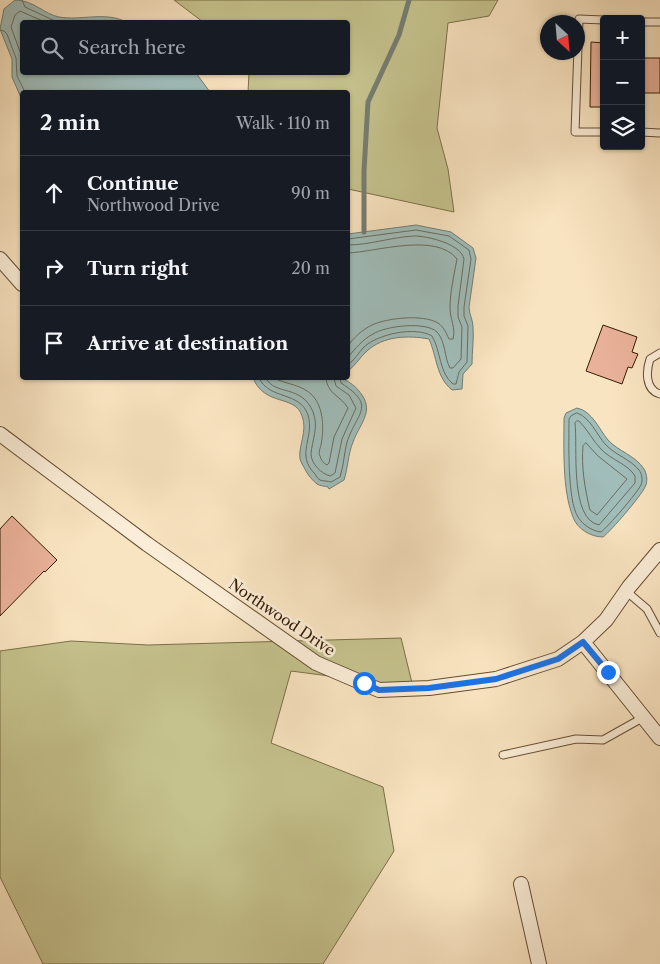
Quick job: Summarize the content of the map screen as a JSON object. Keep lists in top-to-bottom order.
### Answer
{
  "streets": {
    "street": ["Northwood Drive"]
  },
  "north": "bottom right",
  "page": {
    "map_buttons": ["+", "−"],
    "search": "Search here",
    "heading": ["2 min", "Walk · 110 m"],
    "list": [
      ["Continue", "Northwood Drive", "90 m"],
      ["Turn right", "20 m"],
      "Arrive at destination"
    ]
  }
}
